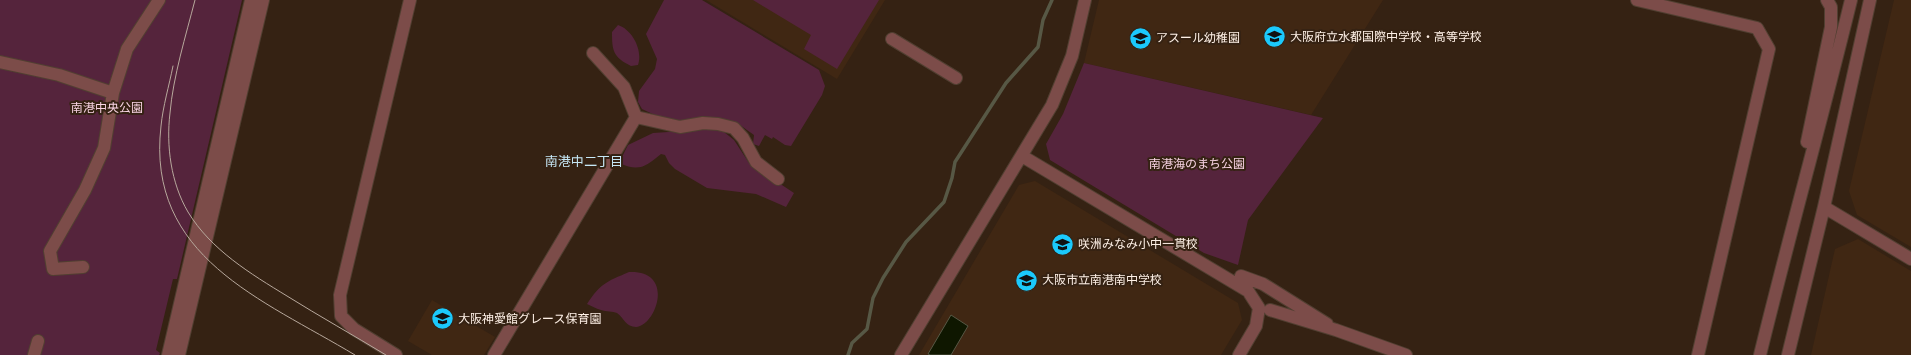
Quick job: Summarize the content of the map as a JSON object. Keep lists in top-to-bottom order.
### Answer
{
  "districts": ["南港中二丁目"],
  "parks": ["南港中央公園", "南港海のまち公園"],
  "places": {
    "school or university": [
      "大阪府立水都国際中学校・高等学校",
      "アスール幼稚園",
      "咲洲みなみ小中一貫校",
      "大阪市立南港南中学校",
      "大阪神愛館グレース保育園"
    ]
  }
}
